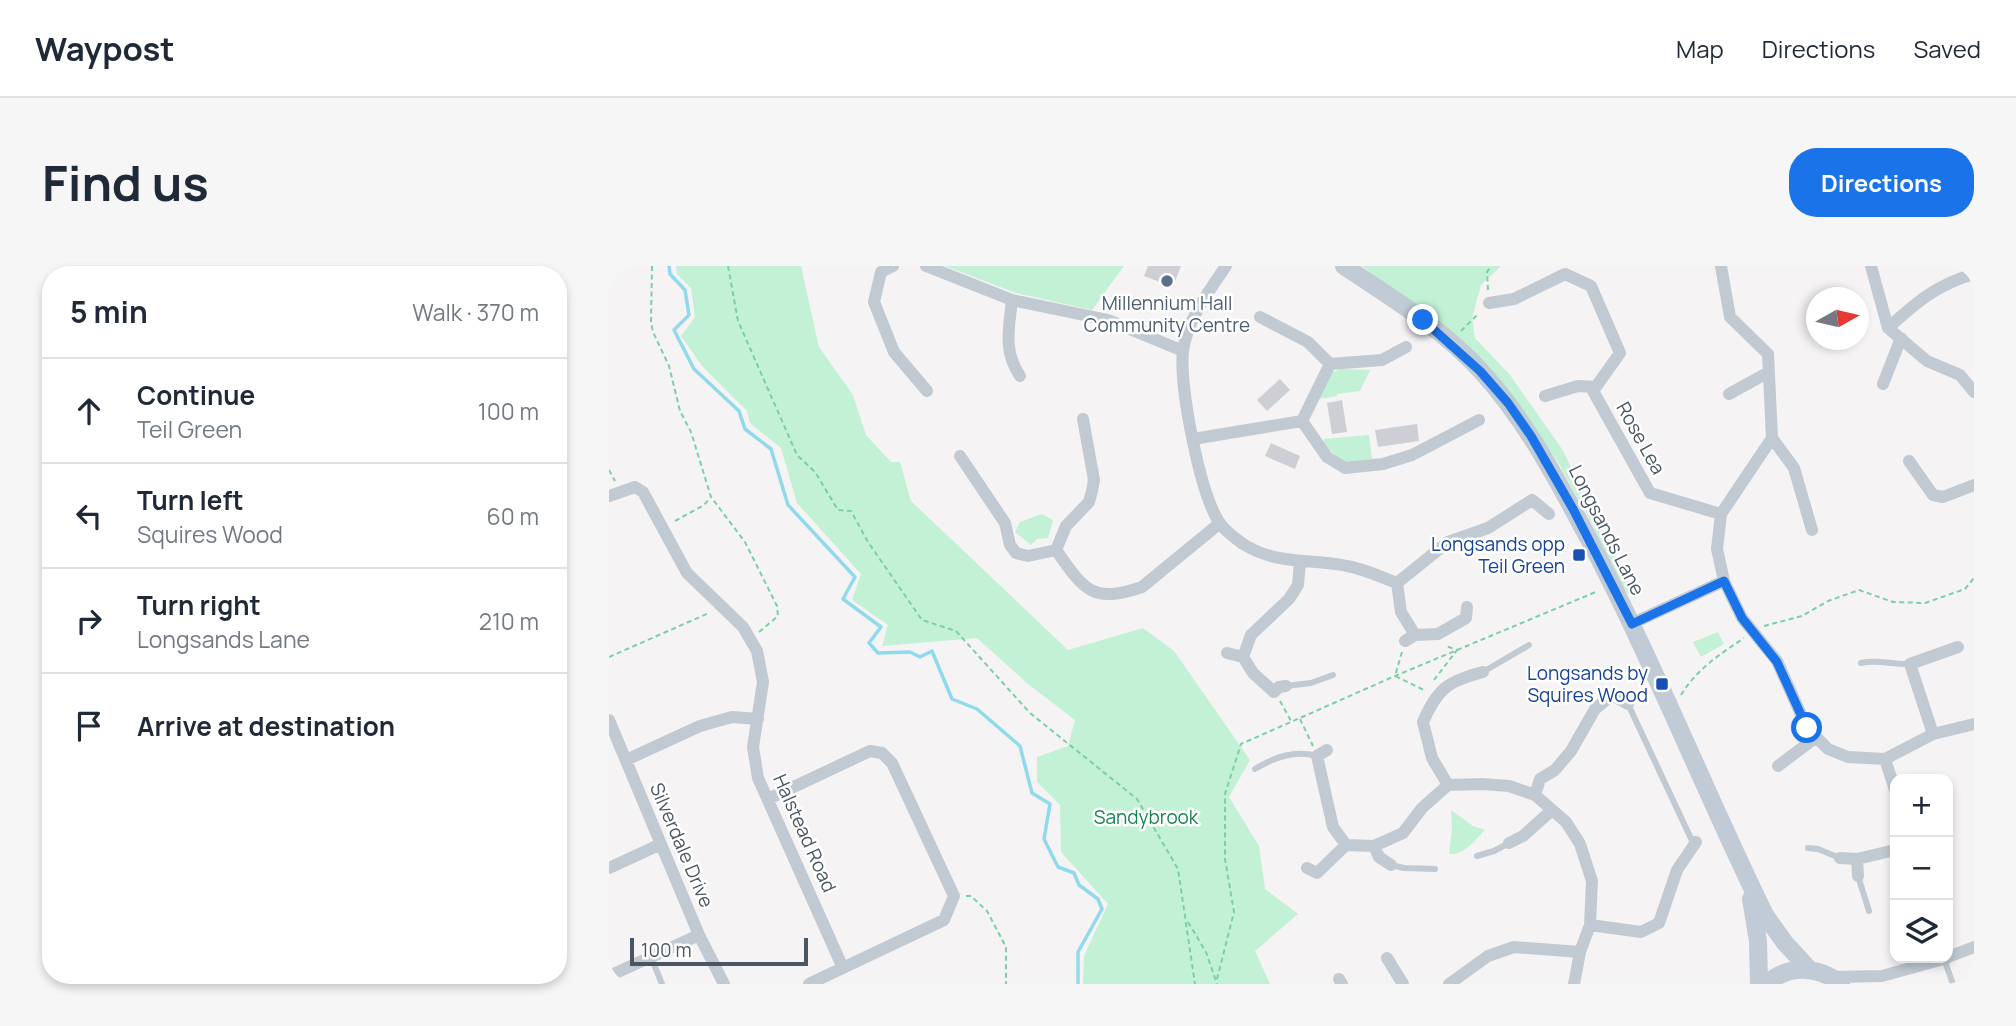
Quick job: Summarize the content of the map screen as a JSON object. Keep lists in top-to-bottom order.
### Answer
{
  "streets": {
    "main road": ["Longsands Lane"],
    "street": ["Rose Lea", "Halstead Road", "Silverdale Drive"]
  },
  "parks": ["Sandybrook"],
  "places": {
    "other": ["Millennium Hall Community Centre"],
    "transit": ["Longsands opp Teil Green", "Longsands by Squires Wood"]
  },
  "scale_bar": "100 m",
  "north": "right",
  "page": {
    "header": "Waypost",
    "nav": ["Map", "Directions", "Saved"],
    "buttons": "Directions",
    "title": "Find us",
    "heading": ["5 min", "Walk · 370 m"],
    "list": [
      ["Continue", "Teil Green", "100 m"],
      ["Turn left", "Squires Wood", "60 m"],
      ["Turn right", "Longsands Lane", "210 m"],
      "Arrive at destination"
    ],
    "map_buttons": ["+", "−"],
    "scale": "100 m"
  }
}
